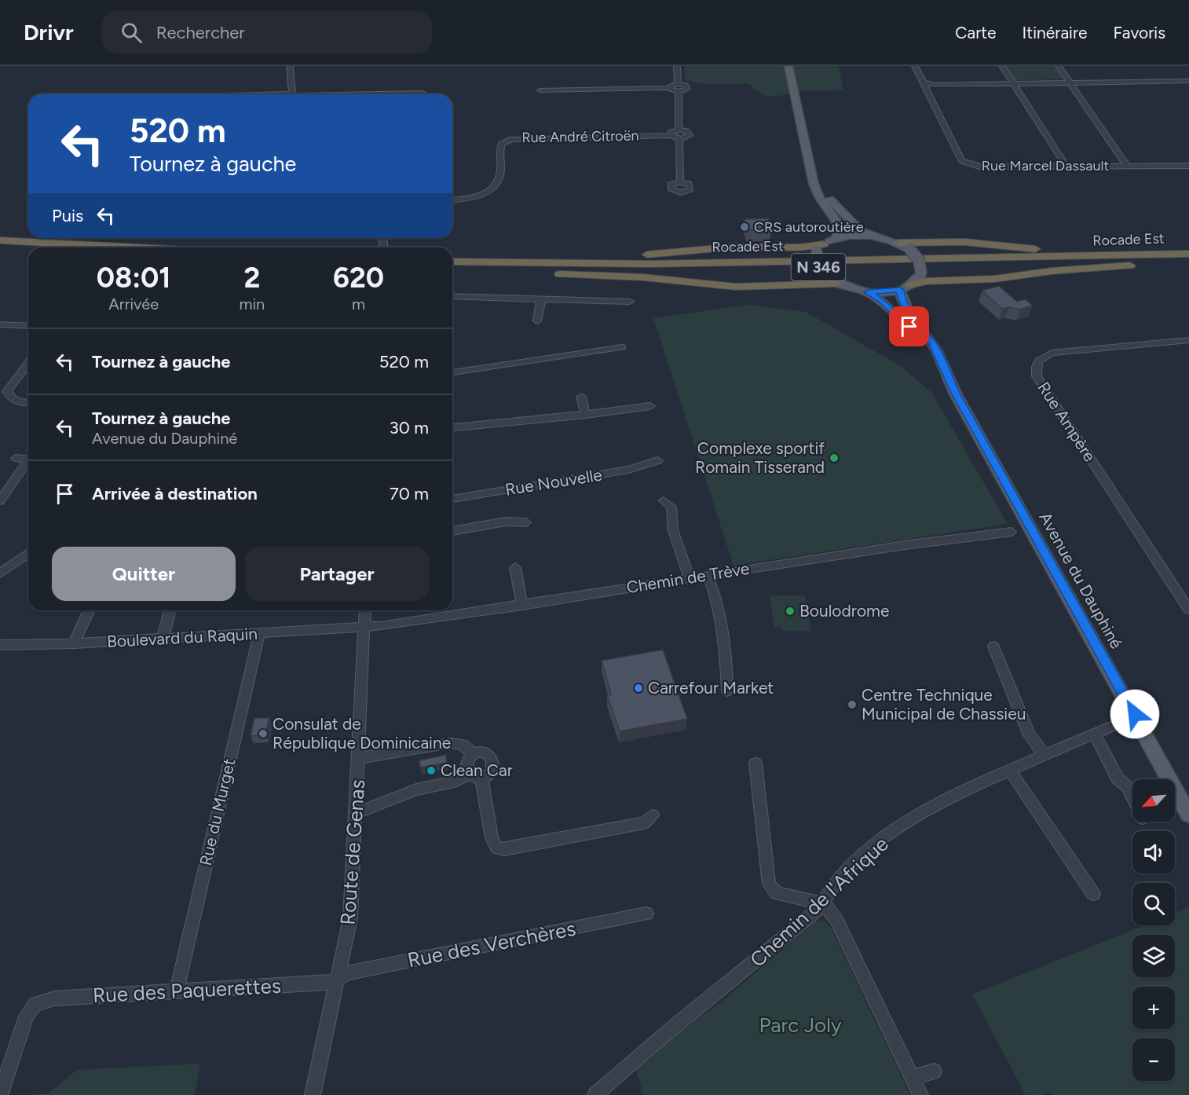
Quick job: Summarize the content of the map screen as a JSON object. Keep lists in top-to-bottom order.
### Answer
{
  "streets": {
    "highway": ["Rocade Est", "N 346"],
    "main road": ["Avenue du Dauphiné"],
    "street": [
      "Rue André Citroën",
      "Rue Marcel Dassault",
      "Rue Ampère",
      "Rue Nouvelle",
      "Chemin de Trève",
      "Boulevard du Raquin",
      "Rue du Murget",
      "Route de Genas",
      "Chemin de l'Afrique",
      "Rue des Verchères",
      "Rue des Paquerettes"
    ]
  },
  "crossings": [
    ["Chemin de Trève", "Boulevard du Raquin"],
    ["Chemin de Trève", "Route de Genas"],
    ["Boulevard du Raquin", "Rue du Murget"],
    ["Boulevard du Raquin", "Route de Genas"],
    ["Rue du Murget", "Rue des Paquerettes"],
    ["Route de Genas", "Rue des Verchères"],
    ["Route de Genas", "Rue des Paquerettes"],
    ["Rue des Verchères", "Rue des Paquerettes"]
  ],
  "parks": ["Parc Joly"],
  "places": [
    "CRS autoroutière",
    "Complexe sportif Romain Tisserand",
    "Boulodrome",
    "Carrefour Market",
    "Centre Technique Municipal de Chassieu",
    "Consulat de République Dominicaine",
    "Clean Car"
  ],
  "north": "bottom left",
  "page": {
    "header": "Drivr",
    "search": "Rechercher",
    "nav": ["Carte", "Itinéraire", "Favoris"],
    "turn": ["520 m", "Tournez à gauche"],
    "then": "Puis",
    "eta": [
      "08:01",
      "Arrivée",
      "2",
      "min",
      "620",
      "m"
    ],
    "list": [
      {
        "name": "Tournez à gauche",
        "value": "520 m"
      },
      {
        "name": "Tournez à gauche",
        "note": "Avenue du Dauphiné",
        "value": "30 m"
      },
      {
        "name": "Arrivée à destination",
        "value": "70 m"
      }
    ],
    "buttons": ["Quitter", "Partager"],
    "map_buttons": ["+", "−"]
  }
}
